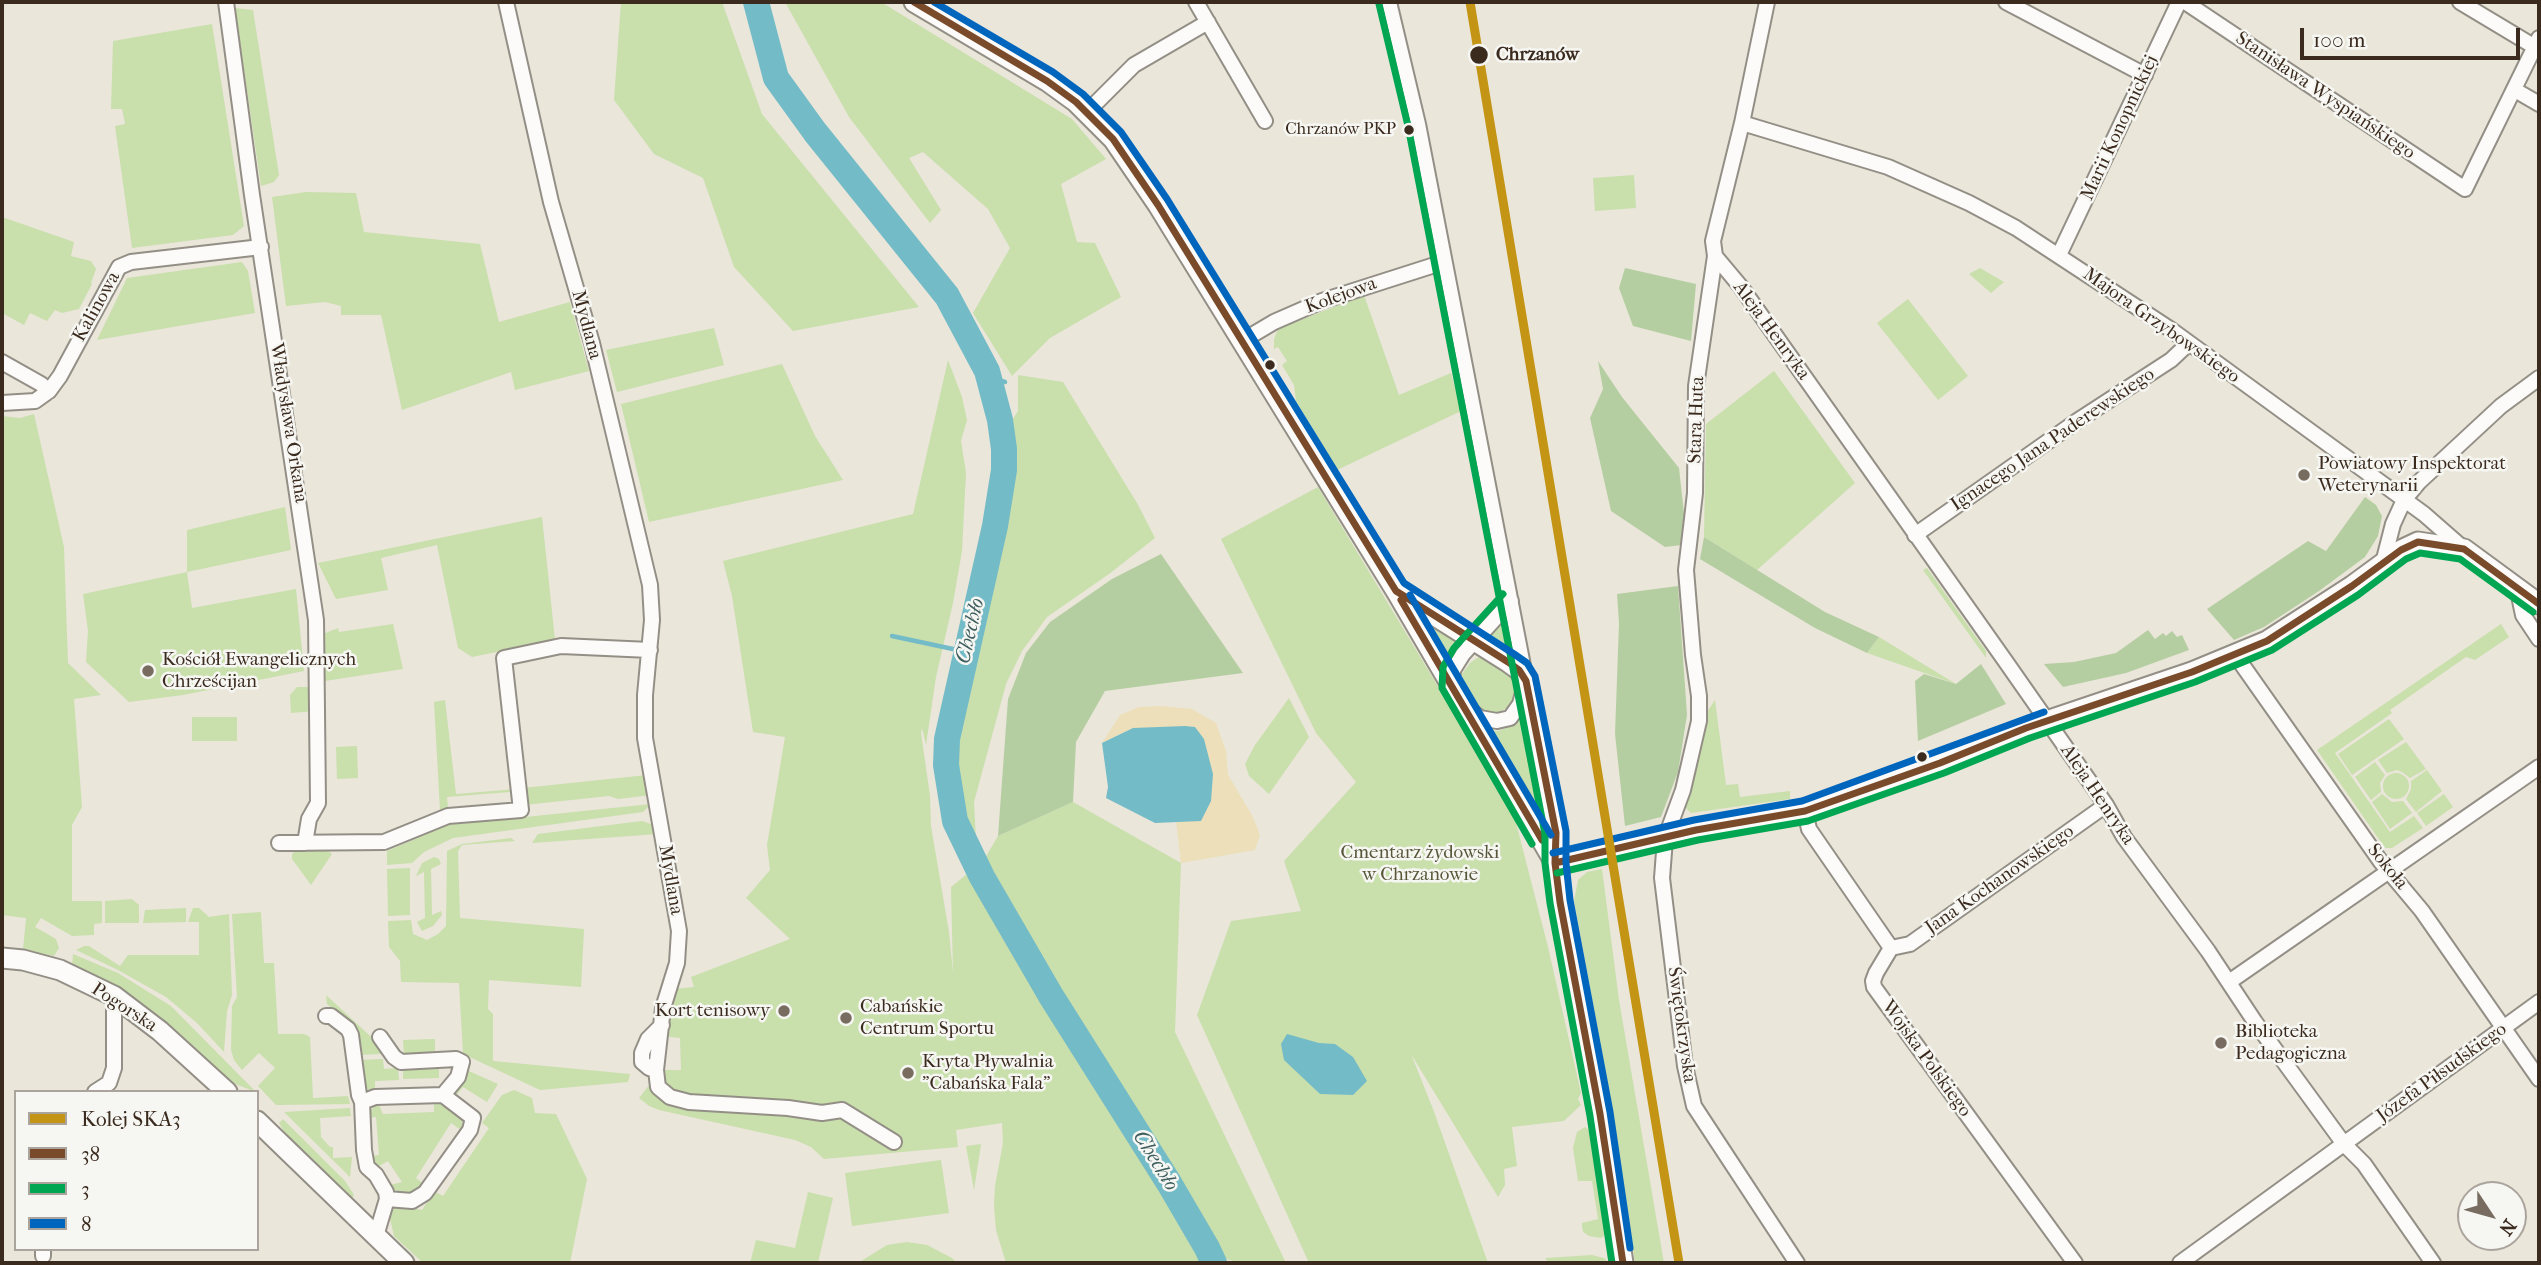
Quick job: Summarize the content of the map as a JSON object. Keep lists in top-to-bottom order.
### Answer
{
  "streets": {
    "street": [
      "Stanisława Wyspiańskiego",
      "Marii Konopnickiej",
      "Kolejowa",
      "Kalinowa",
      "Mydlana",
      "Majora Grzybowskiego",
      "Aleja Henryka",
      "Stara Huta",
      "Władysława Orkana",
      "Ignacego Jana Paderewskiego",
      "Sokoła",
      "Jana Kochanowskiego",
      "Pogorska",
      "Świętokrzyska",
      "Wojska Polskiego",
      "Józefa Piłsudskiego"
    ]
  },
  "crossings": [
    ["Marii Konopnickiej", "Majora Grzybowskiego"],
    ["Kalinowa", "Władysława Orkana"],
    ["Majora Grzybowskiego", "Stara Huta"],
    ["Majora Grzybowskiego", "Ignacego Jana Paderewskiego"],
    ["Aleja Henryka", "Stara Huta"],
    ["Aleja Henryka", "Ignacego Jana Paderewskiego"],
    ["Aleja Henryka", "Jana Kochanowskiego"],
    ["Aleja Henryka", "Józefa Piłsudskiego"],
    ["Stara Huta", "Świętokrzyska"],
    ["Sokoła", "Józefa Piłsudskiego"],
    ["Jana Kochanowskiego", "Wojska Polskiego"]
  ],
  "water": ["Chechło"],
  "parks": ["Cmentarz żydowski w Chrzanowie"],
  "places": [
    "Chrzanów",
    "Chrzanów PKP",
    "Powiatowy Inspektorat Weterynarii",
    "Kościół Ewangelicznych Chrześcijan",
    "Kort tenisowy",
    "Cabańskie Centrum Sportu",
    "Biblioteka Pedagogiczna",
    "Kryta Pływalnia \"Cabańska Fala\""
  ],
  "lines": [
    "rail line SKA3",
    "transit line 38",
    "transit line 8",
    "transit line 3"
  ],
  "legend": [
    "Kolej SKA3",
    "38",
    "3",
    "8"
  ],
  "scale_bar": "100 m",
  "north": "bottom right"
}
